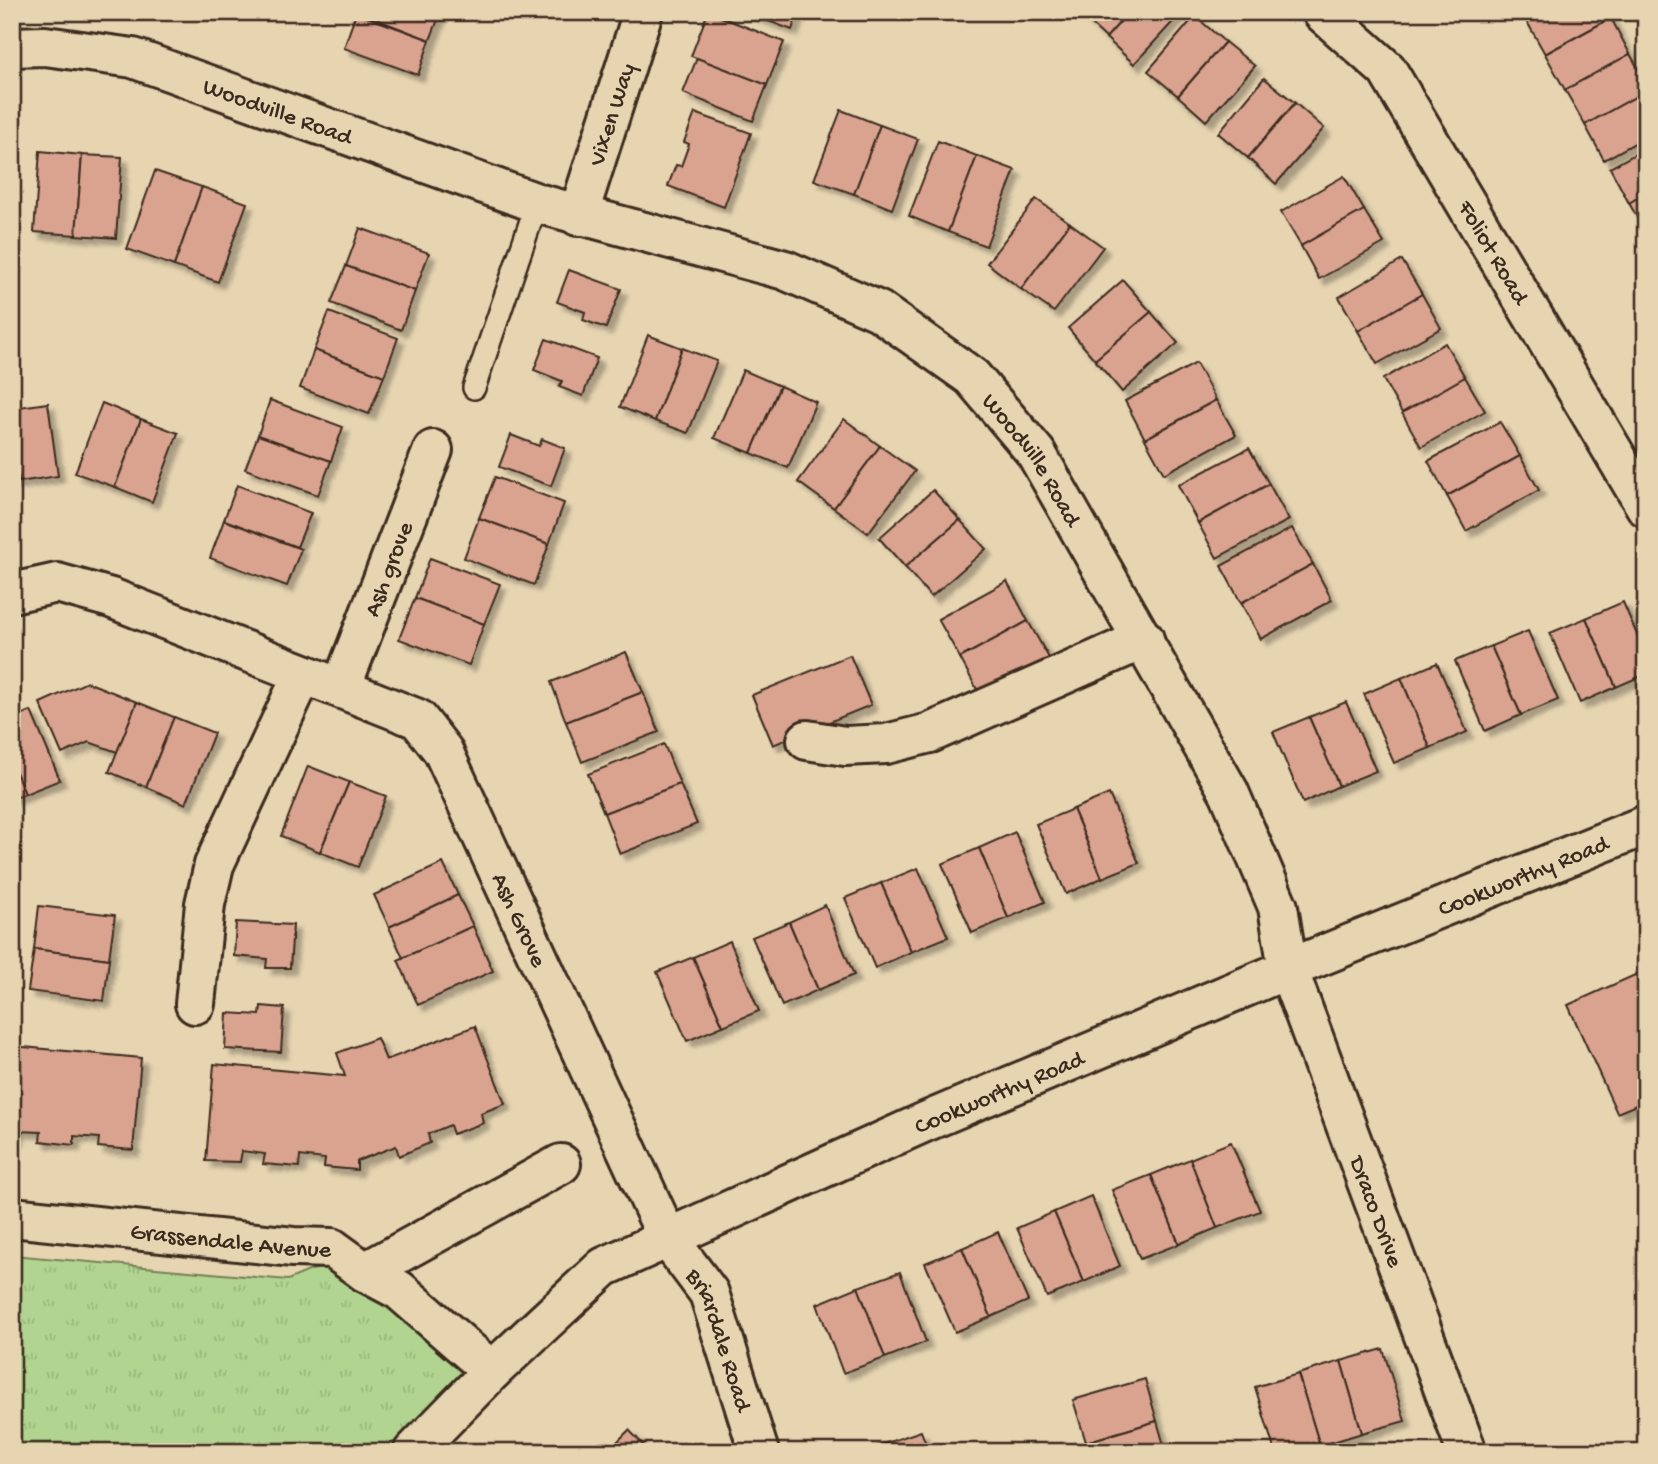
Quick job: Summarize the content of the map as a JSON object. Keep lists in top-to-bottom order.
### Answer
{
  "streets": {
    "street": [
      "Woodville Road",
      "Vixen Way",
      "Foliot Road",
      "Ash grove",
      "Cookworthy Road",
      "Ash Grove",
      "Draco Drive",
      "Grassendale Avenue",
      "Briardale Road"
    ]
  },
  "crossings": [
    ["Woodville Road", "Vixen Way"],
    ["Woodville Road", "Cookworthy Road"],
    ["Woodville Road", "Draco Drive"],
    ["Ash grove", "Ash Grove"],
    ["Cookworthy Road", "Ash Grove"],
    ["Cookworthy Road", "Draco Drive"],
    ["Cookworthy Road", "Grassendale Avenue"],
    ["Cookworthy Road", "Briardale Road"],
    ["Ash Grove", "Briardale Road"]
  ]
}
